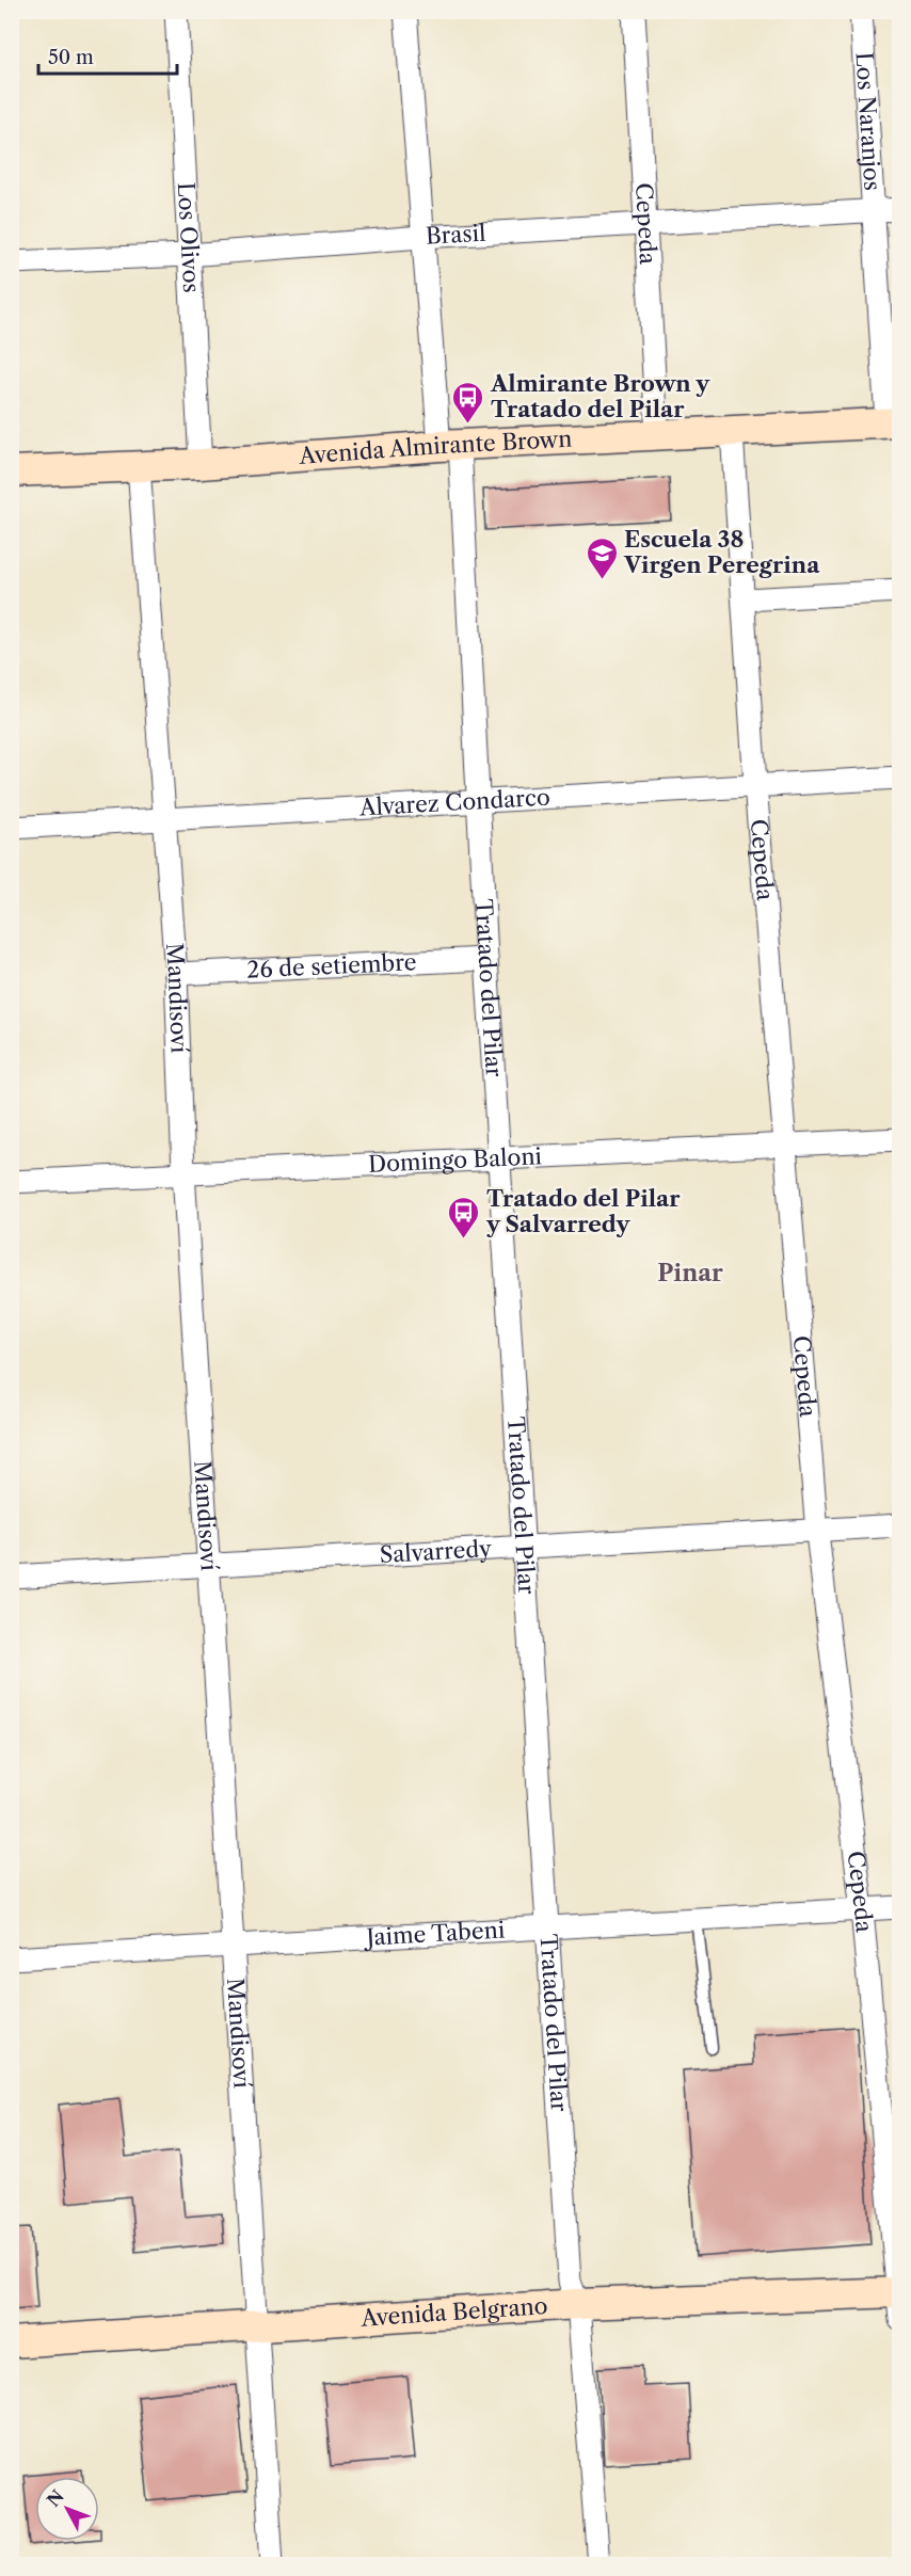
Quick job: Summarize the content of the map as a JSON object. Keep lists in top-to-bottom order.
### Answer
{
  "streets": {
    "main road": ["Avenida Almirante Brown", "Avenida Belgrano"],
    "street": [
      "Los Naranjos",
      "Cepeda",
      "Brasil",
      "Los Olivos",
      "Alvarez Condarco",
      "26 de setiembre",
      "Tratado del Pilar",
      "Mandisoví",
      "Domingo Baloni",
      "Salvarredy",
      "Jaime Tabeni"
    ]
  },
  "crossings": [
    ["Los Naranjos", "Brasil"],
    ["Los Naranjos", "Avenida Almirante Brown"],
    ["Cepeda", "Brasil"],
    ["Cepeda", "Avenida Almirante Brown"],
    ["Cepeda", "Alvarez Condarco"],
    ["Cepeda", "Domingo Baloni"],
    ["Cepeda", "Salvarredy"],
    ["Cepeda", "Jaime Tabeni"],
    ["Cepeda", "Avenida Belgrano"],
    ["Brasil", "Los Olivos"],
    ["Brasil", "Tratado del Pilar"],
    ["Los Olivos", "Avenida Almirante Brown"],
    ["Avenida Almirante Brown", "Tratado del Pilar"],
    ["Avenida Almirante Brown", "Mandisoví"],
    ["Alvarez Condarco", "Tratado del Pilar"],
    ["Alvarez Condarco", "Mandisoví"],
    ["26 de setiembre", "Tratado del Pilar"],
    ["26 de setiembre", "Mandisoví"],
    ["Tratado del Pilar", "Domingo Baloni"],
    ["Tratado del Pilar", "Salvarredy"],
    ["Tratado del Pilar", "Jaime Tabeni"],
    ["Tratado del Pilar", "Avenida Belgrano"],
    ["Mandisoví", "Domingo Baloni"],
    ["Mandisoví", "Salvarredy"],
    ["Mandisoví", "Jaime Tabeni"],
    ["Mandisoví", "Avenida Belgrano"]
  ],
  "districts": ["Pinar"],
  "places": {
    "bus stop": ["Almirante Brown y Tratado del Pilar", "Tratado del Pilar y Salvarredy"],
    "school or university": ["Escuela 38 Virgen Peregrina"]
  },
  "scale_bar": "50 m",
  "north": "top left"
}
